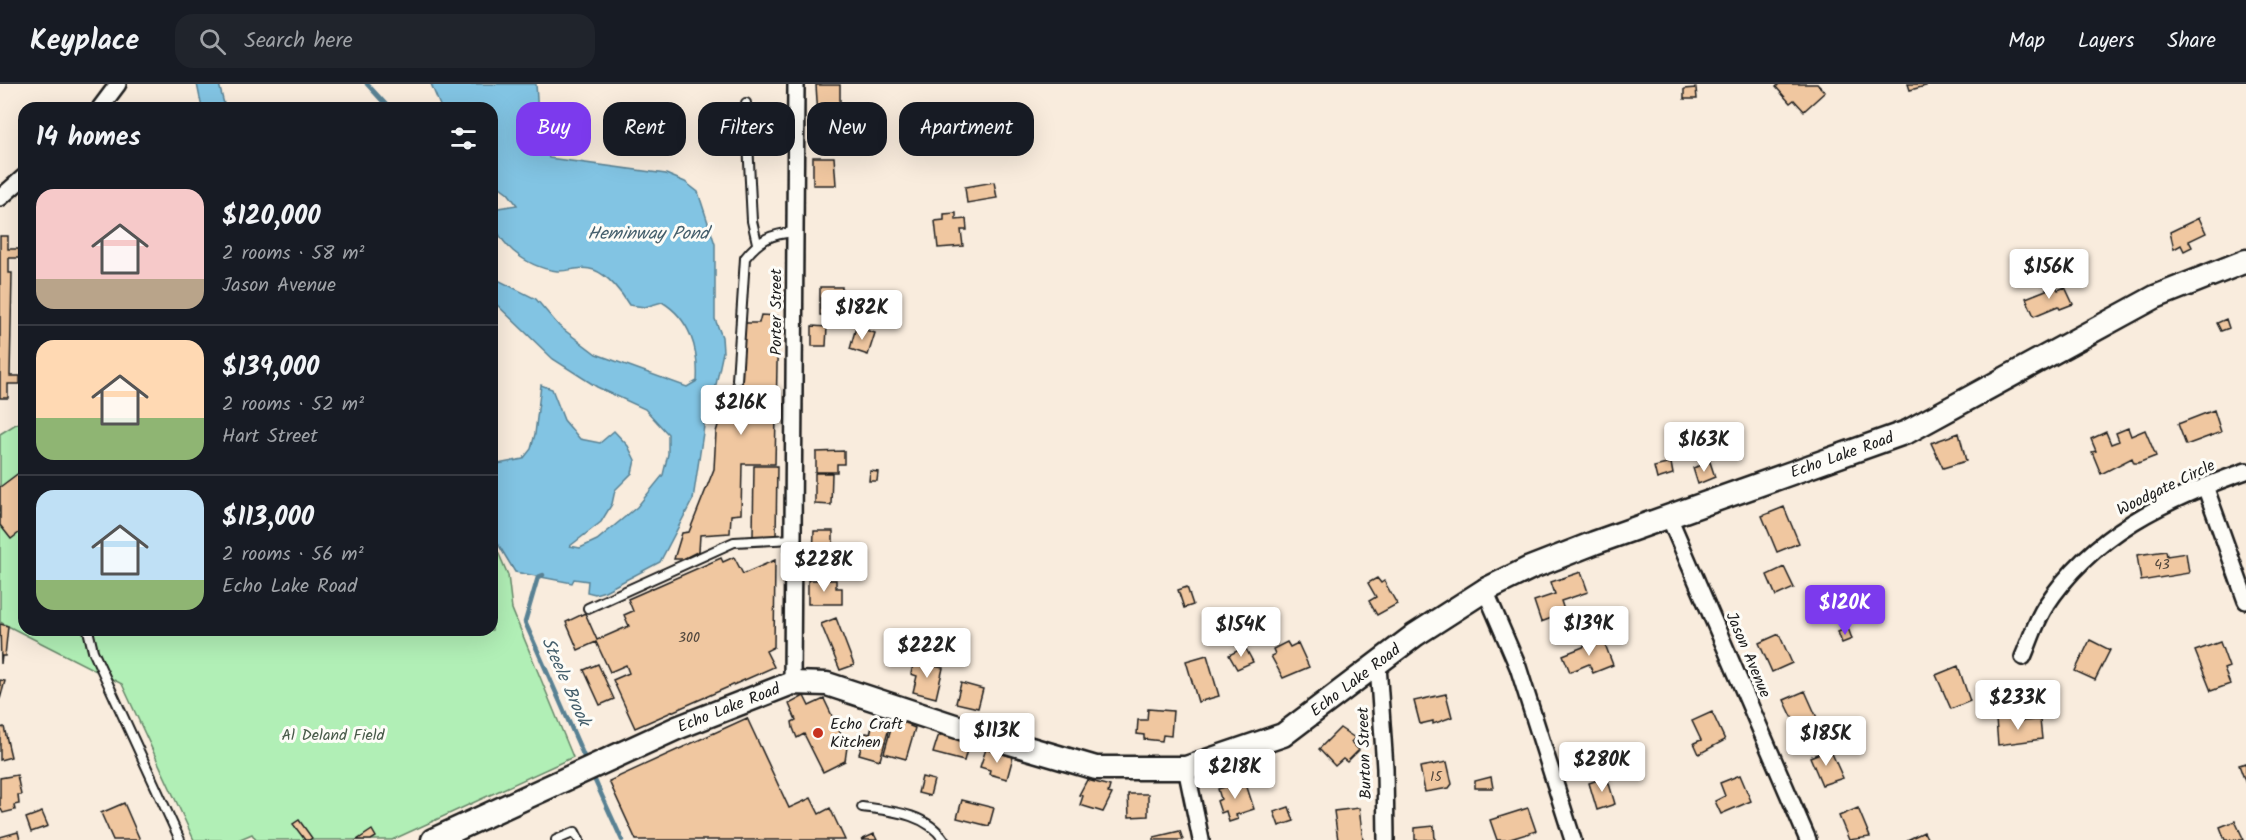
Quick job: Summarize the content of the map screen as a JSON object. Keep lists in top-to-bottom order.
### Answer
{
  "streets": {
    "main road": ["Echo Lake Road"],
    "street": [
      "Porter Street",
      "Woodgate Circle",
      "Jason Avenue",
      "Burton Street"
    ]
  },
  "crossings": [
    ["Porter Street", "Echo Lake Road"],
    ["Echo Lake Road", "Jason Avenue"],
    ["Echo Lake Road", "Burton Street"]
  ],
  "water": ["Heminway Pond", "Steele Brook"],
  "parks": ["Al Deland Field"],
  "places": ["Echo Craft Kitchen"],
  "house_numbers": ["43", "300", "15"],
  "page": {
    "header": "Keyplace",
    "search": "Search here",
    "nav": ["Map", "Layers", "Share"],
    "chip": [
      "Buy",
      "Rent",
      "Filters",
      "New",
      "Apartment"
    ],
    "heading": "14 homes",
    "list": [
      {
        "name": "$120,000",
        "note": "2 rooms · 58 m² · Jason Avenue"
      },
      {
        "name": "$139,000",
        "note": "2 rooms · 52 m² · Hart Street"
      },
      {
        "name": "$113,000",
        "note": "2 rooms · 56 m² · Echo Lake Road"
      }
    ],
    "price": [
      "$156K",
      "$182K",
      "$216K",
      "$163K",
      "$228K",
      "$120K",
      "$139K",
      "$154K",
      "$222K",
      "$233K",
      "$113K",
      "$185K",
      "$280K",
      "$218K"
    ]
  }
}
